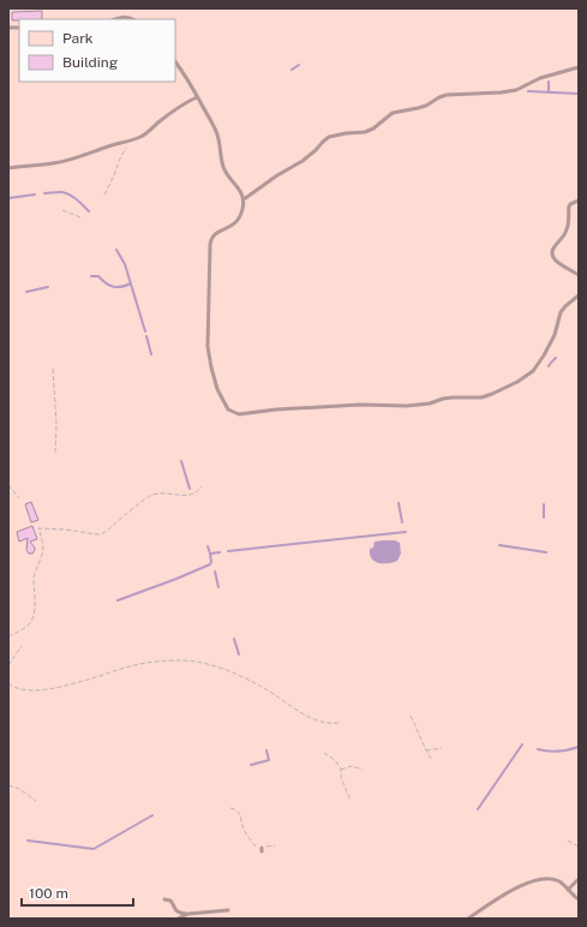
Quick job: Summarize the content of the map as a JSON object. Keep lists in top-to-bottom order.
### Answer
{
  "legend": ["Park", "Building"],
  "scale_bar": "100 m"
}
